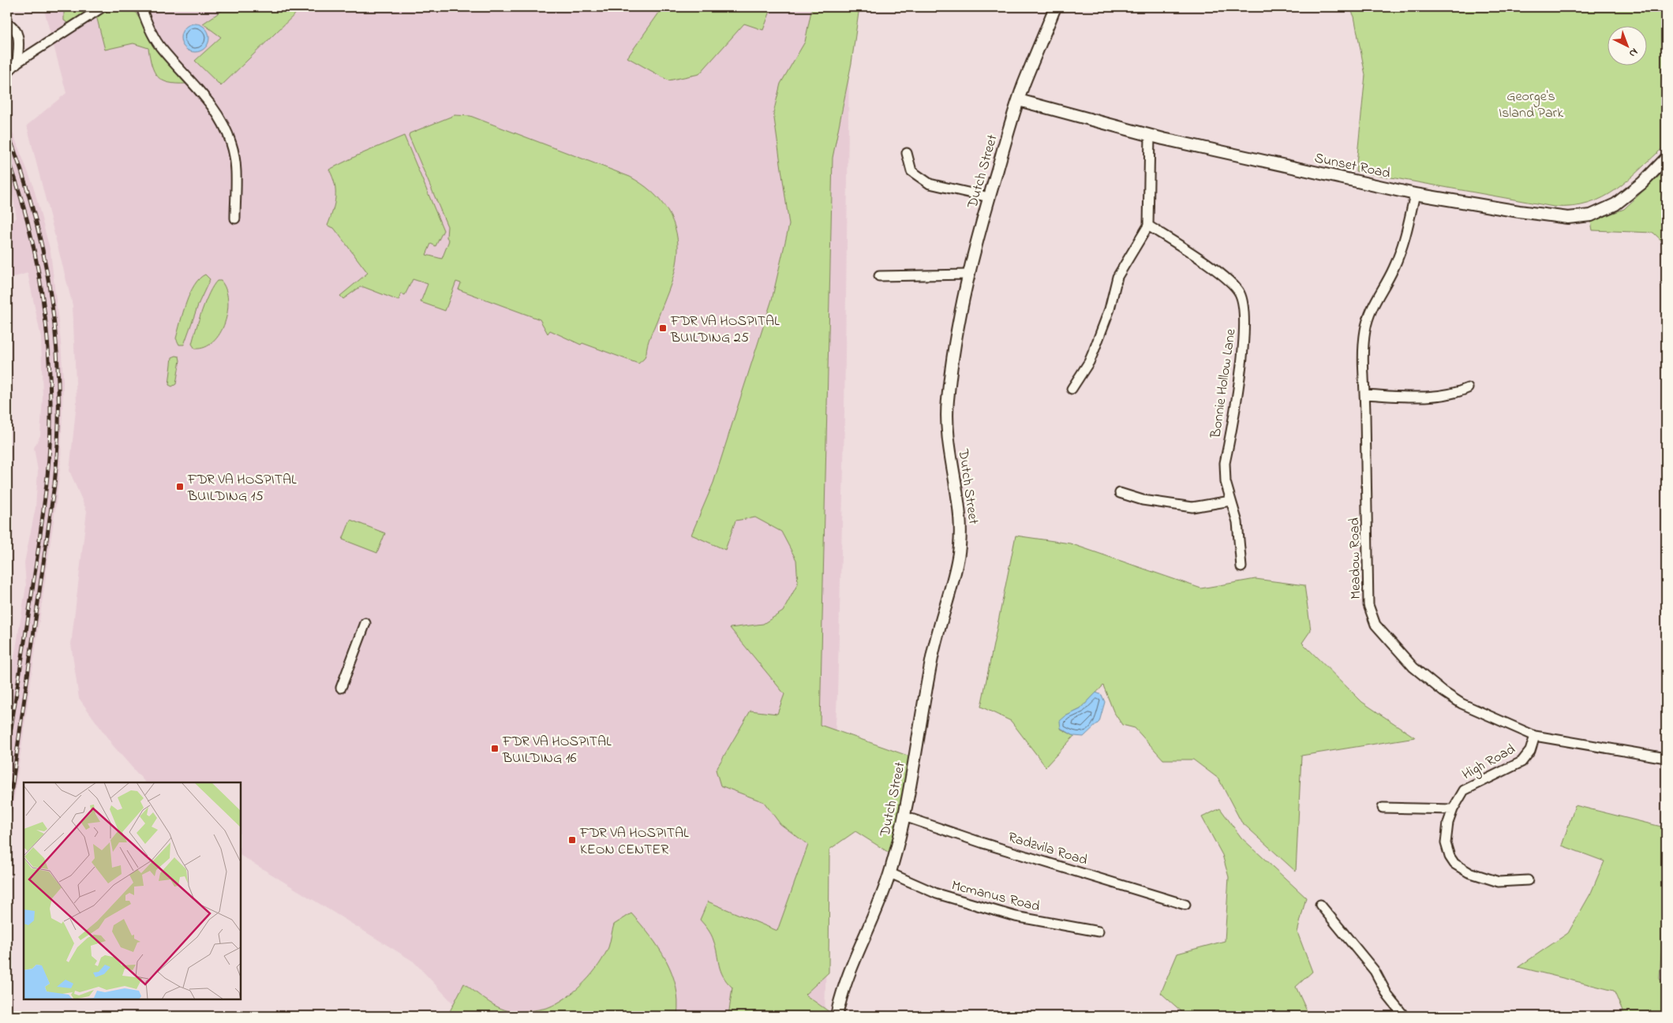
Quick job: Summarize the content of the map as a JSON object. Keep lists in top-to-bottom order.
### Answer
{
  "streets": {
    "street": [
      "Sunset Road",
      "Dutch Street",
      "Bonnie Hollow Lane",
      "Meadow Road",
      "High Road",
      "Radzvila Road",
      "Mcmanus Road"
    ]
  },
  "crossings": [
    ["Sunset Road", "Dutch Street"],
    ["Sunset Road", "Meadow Road"],
    ["Dutch Street", "Radzvila Road"],
    ["Dutch Street", "Mcmanus Road"],
    ["Meadow Road", "High Road"]
  ],
  "parks": ["George's Island Park"],
  "places": {
    "transit": [
      "FDR VA HOSPITAL BUILDING 25",
      "FDR VA HOSPITAL BUILDING 15",
      "FDR VA HOSPITAL BUILDING 16",
      "FDR VA HOSPITAL KEON CENTER"
    ]
  },
  "north": "bottom right"
}
